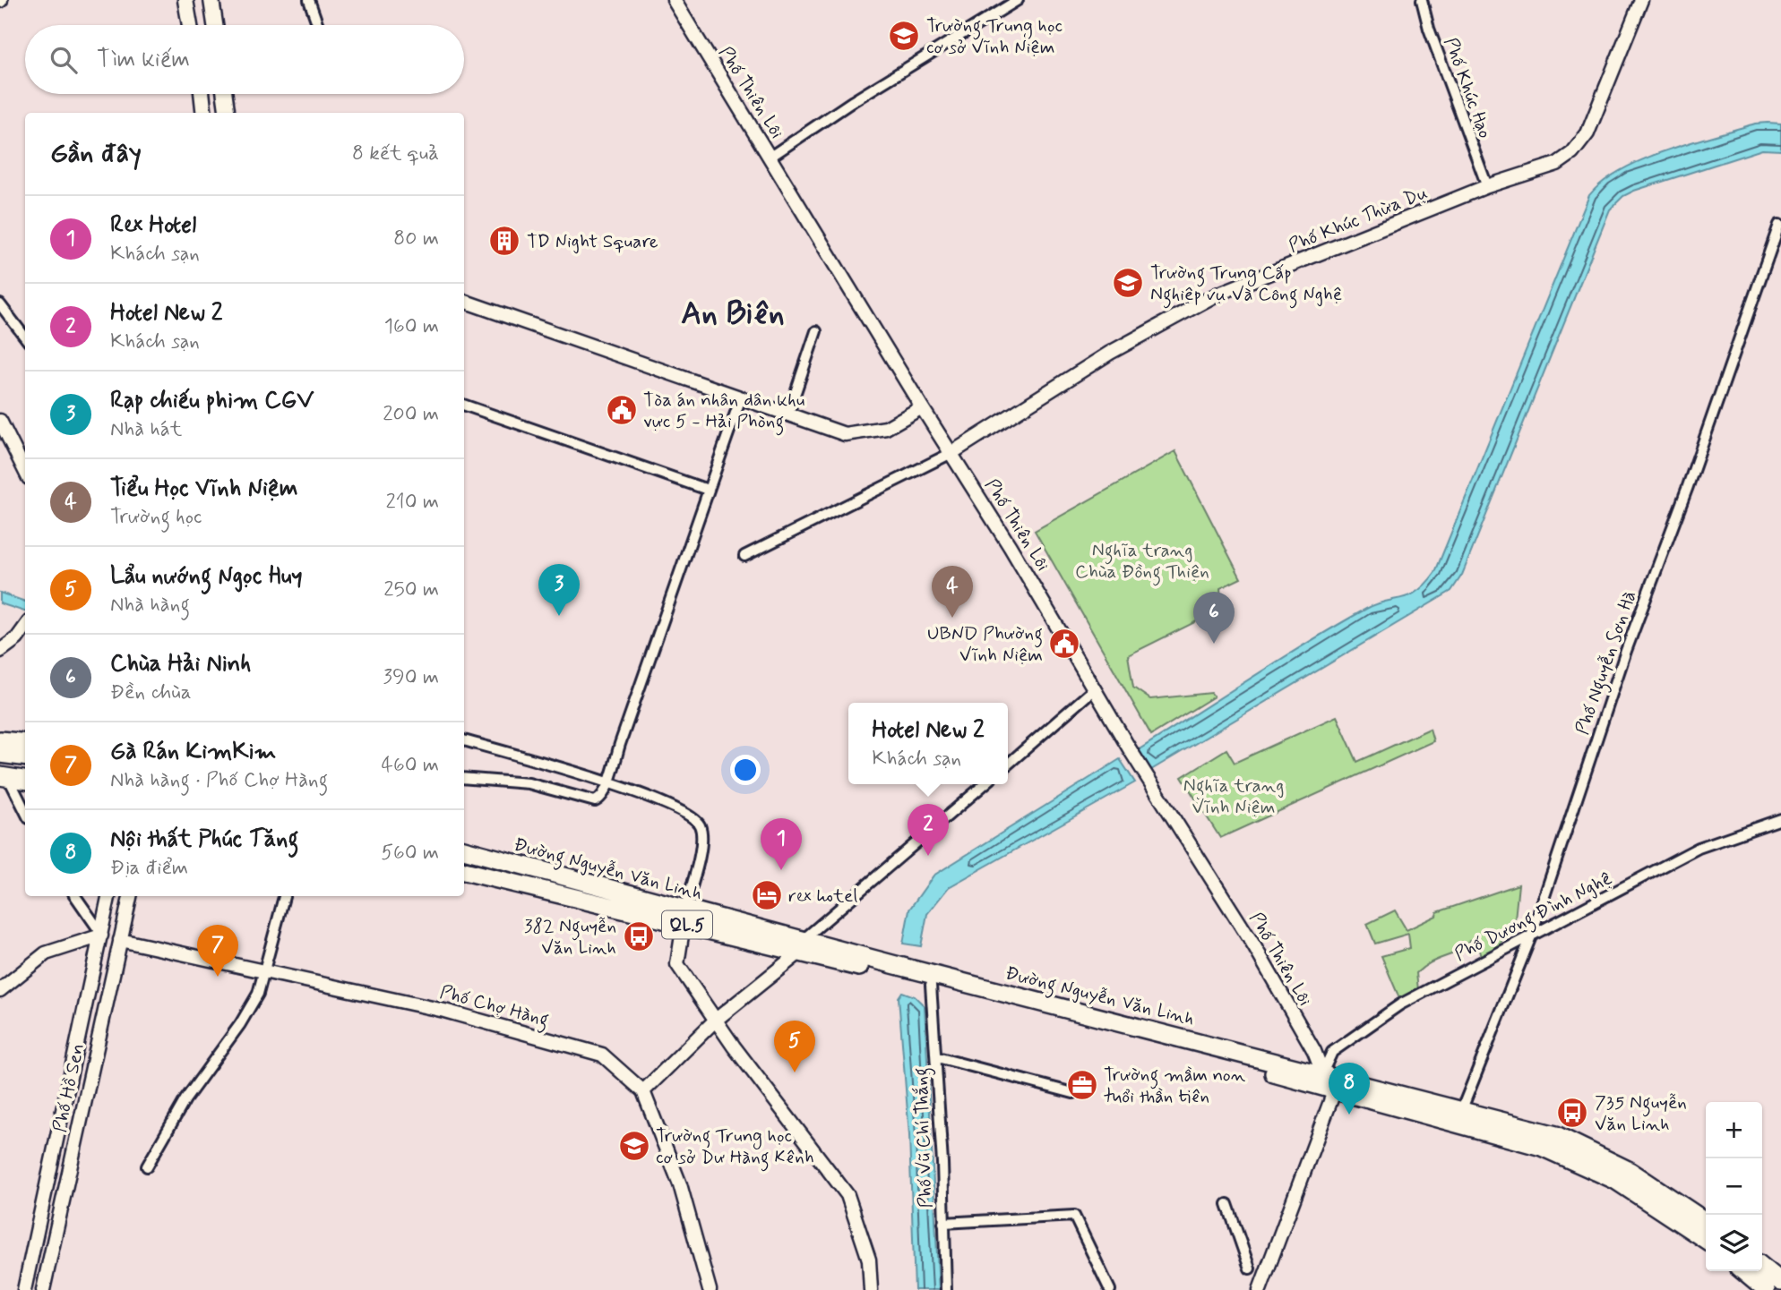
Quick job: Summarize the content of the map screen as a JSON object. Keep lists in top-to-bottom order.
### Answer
{
  "streets": {
    "highway": ["Đường Nguyễn Văn Linh", "QL.5"],
    "street": [
      "Phố Khúc Hạo",
      "Phố Thiên Lôi",
      "Phố Khúc Thừa Dụ",
      "Phố Nguyễn Sơn Hà",
      "Phố Dương Đình Nghệ",
      "Phố Chợ Hàng",
      "Phố Hồ Sen",
      "Phố Vũ Chí Thắng"
    ]
  },
  "crossings": [
    ["Phố Khúc Hạo", "Phố Khúc Thừa Dụ"],
    ["Phố Thiên Lôi", "Phố Khúc Thừa Dụ"],
    ["Phố Thiên Lôi", "Đường Nguyễn Văn Linh"],
    ["Phố Thiên Lôi", "Phố Dương Đình Nghệ"],
    ["Phố Nguyễn Sơn Hà", "Đường Nguyễn Văn Linh"],
    ["Phố Nguyễn Sơn Hà", "Phố Dương Đình Nghệ"],
    ["Đường Nguyễn Văn Linh", "Phố Dương Đình Nghệ"],
    ["Đường Nguyễn Văn Linh", "Phố Vũ Chí Thắng"],
    ["Phố Chợ Hàng", "Phố Hồ Sen"]
  ],
  "districts": ["An Biên"],
  "parks": ["Nghĩa trang Chùa Đồng Thiện", "Nghĩa trang Vĩnh Niệm"],
  "places": {
    "school or university": ["Trường Trung học cơ sở Vĩnh Niệm", "Trường Trung Cấp Nghiệp vụ Và Công Nghệ", "Trường Trung học cơ sở Dư Hàng Kênh"],
    "building": ["TD Night Square"],
    "public building": ["Tòa án nhân dân khu vực 5 - Hải Phòng", "UBND Phường Vĩnh Niệm"],
    "hotel": ["rex hotel"],
    "bus stop": ["382 Nguyễn Văn Linh", "735 Nguyễn Văn Linh"],
    "office": ["Trường mầm non tuổi thần tiên"]
  },
  "page": {
    "search": "Tìm kiếm",
    "heading": ["Gần đây", "8 kết quả"],
    "list": [
      {
        "mark": "1",
        "name": "Rex Hotel",
        "note": "Khách sạn",
        "value": "80 m"
      },
      {
        "mark": "2",
        "name": "Hotel New 2",
        "note": "Khách sạn",
        "value": "160 m"
      },
      {
        "mark": "3",
        "name": "Rạp chiếu phim CGV",
        "note": "Nhà hát",
        "value": "200 m"
      },
      {
        "mark": "4",
        "name": "Tiểu Học Vĩnh Niệm",
        "note": "Trường học",
        "value": "210 m"
      },
      {
        "mark": "5",
        "name": "Lẩu nướng Ngọc Huy",
        "note": "Nhà hàng",
        "value": "250 m"
      },
      {
        "mark": "6",
        "name": "Chùa Hải Ninh",
        "note": "Đền chùa",
        "value": "390 m"
      },
      {
        "mark": "7",
        "name": "Gà Rán KimKim",
        "note": "Nhà hàng · Phố Chợ Hàng",
        "value": "460 m"
      },
      {
        "mark": "8",
        "name": "Nội thất Phúc Tăng",
        "note": "Địa điểm",
        "value": "560 m"
      }
    ],
    "pins": [
      "3",
      "4",
      "6",
      "2",
      "1",
      "7",
      "5",
      "8"
    ],
    "popup": ["Hotel New 2", "Khách sạn"],
    "map_buttons": ["+", "−"]
  }
}
